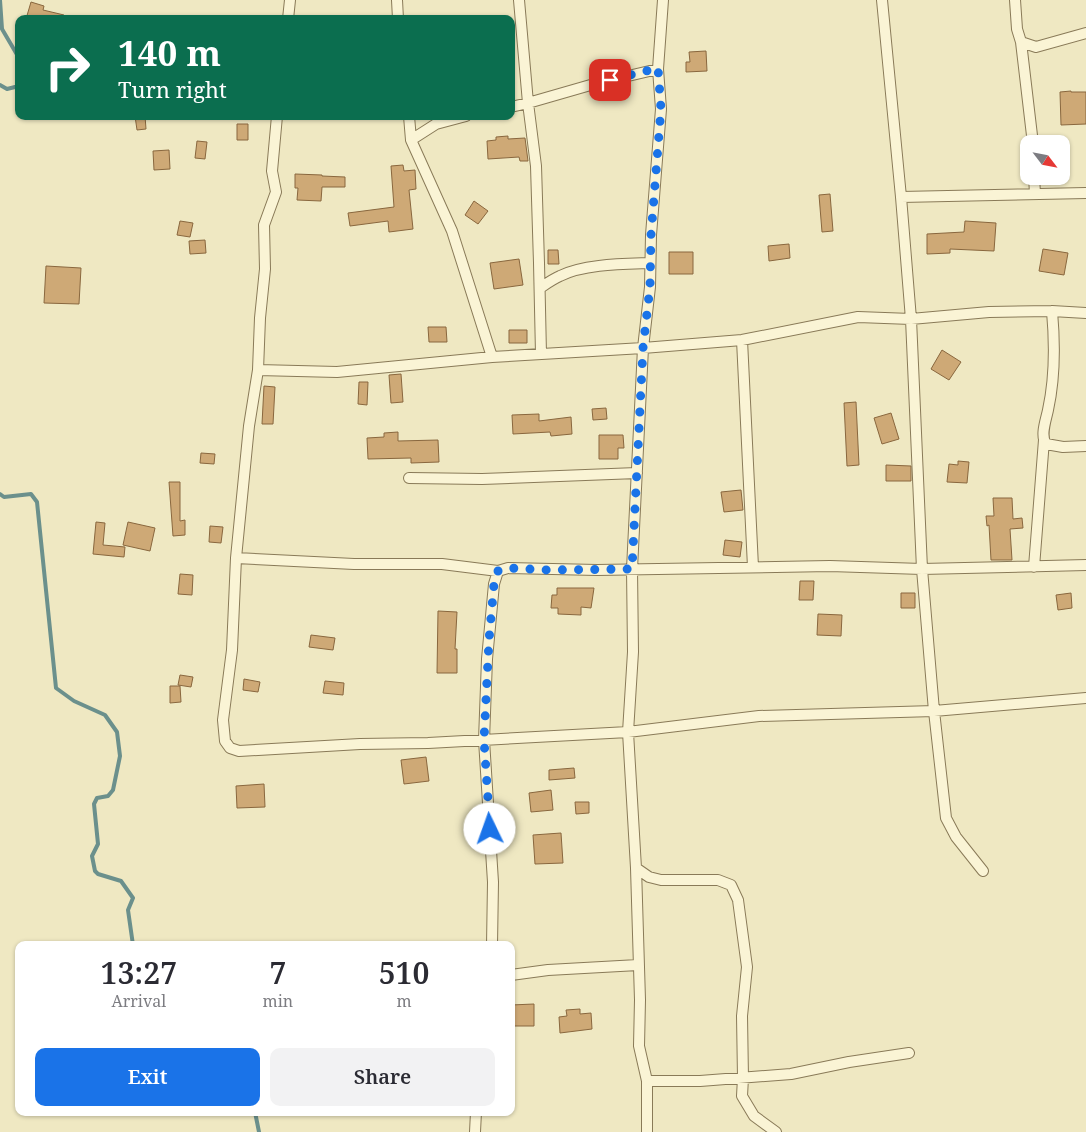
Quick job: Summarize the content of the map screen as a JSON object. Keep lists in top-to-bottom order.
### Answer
{
  "north": "bottom right",
  "page": {
    "turn": ["140 m", "Turn right"],
    "eta": [
      "13:27",
      "Arrival",
      "7",
      "min",
      "510",
      "m"
    ],
    "buttons": ["Exit", "Share"]
  }
}
